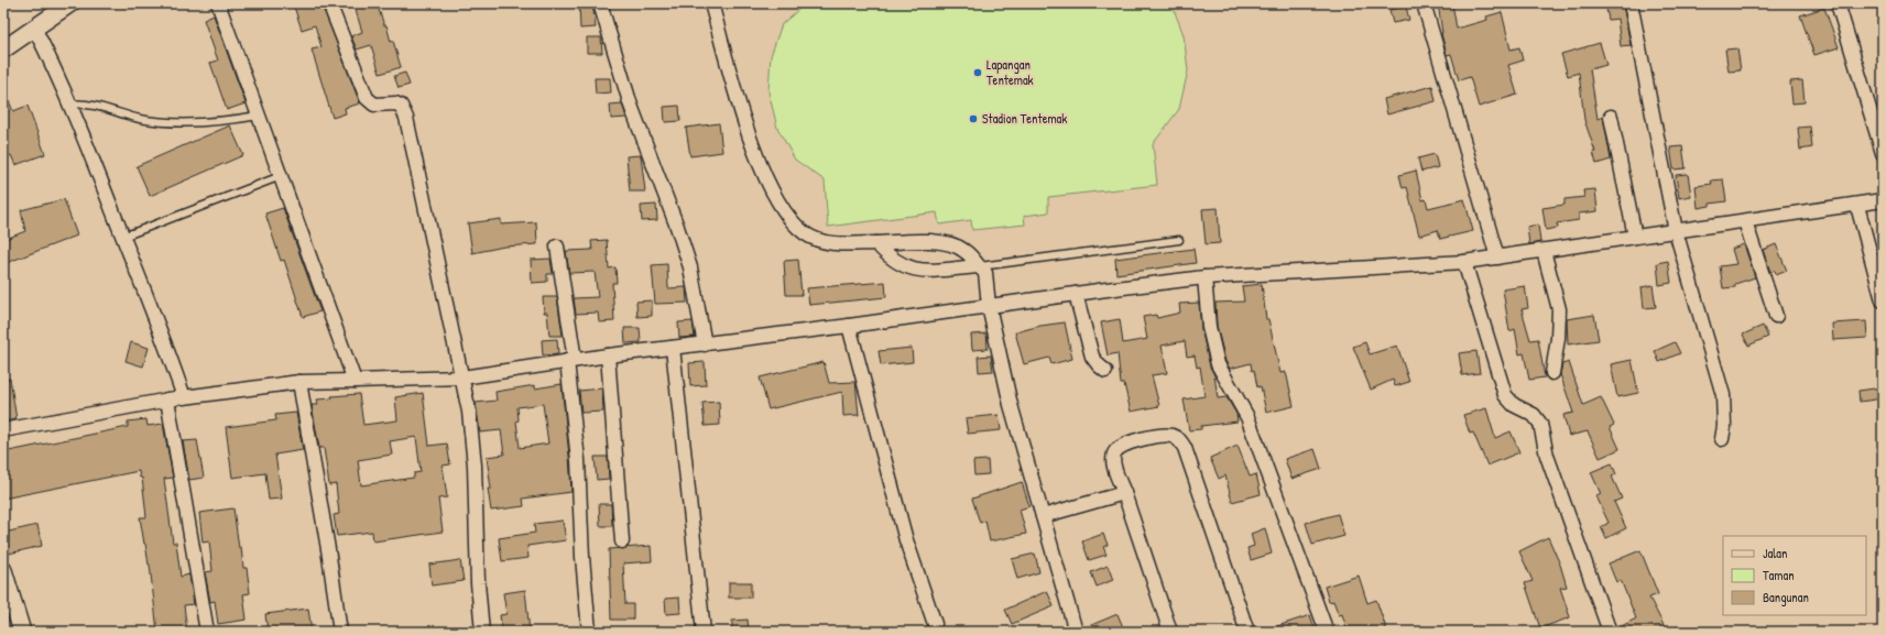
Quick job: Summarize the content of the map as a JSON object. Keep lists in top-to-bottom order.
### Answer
{
  "places": ["Lapangan Tentemak", "Stadion Tentemak"],
  "legend": ["Jalan", "Taman", "Bangunan"]
}
